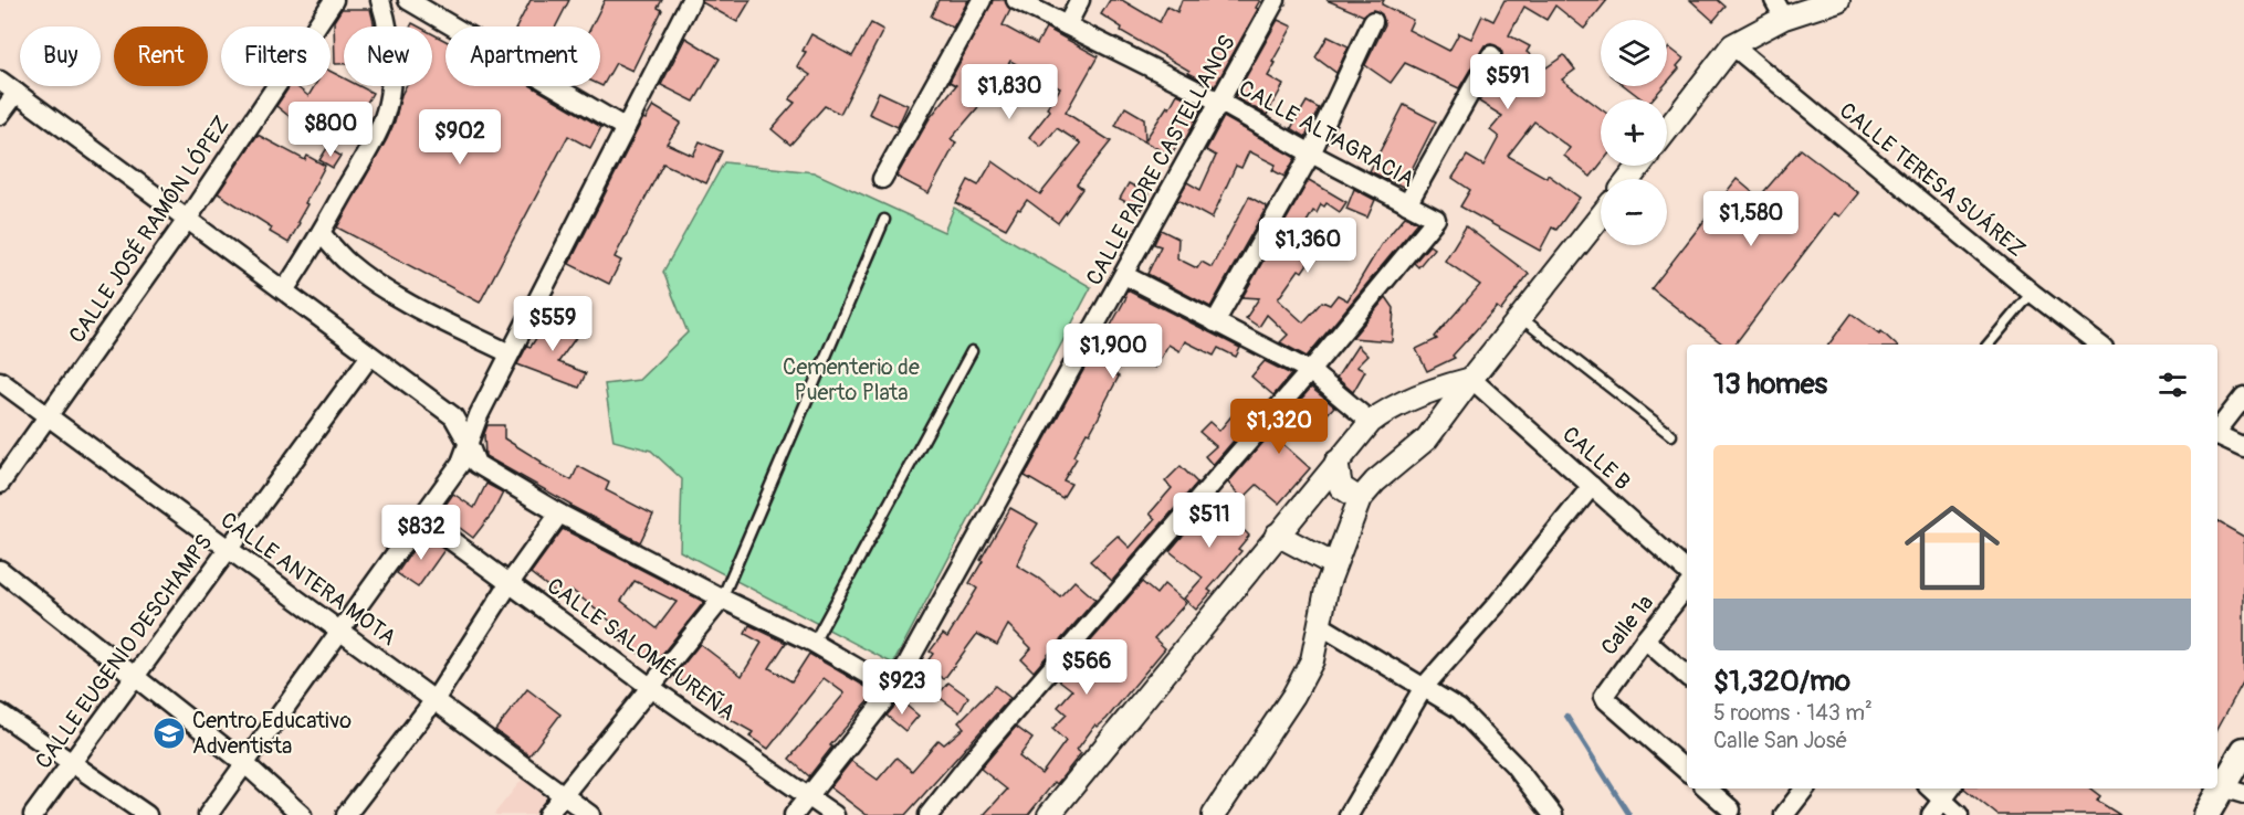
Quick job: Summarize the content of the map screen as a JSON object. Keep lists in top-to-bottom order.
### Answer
{
  "streets": {
    "street": [
      "CALLE ALTAGRACIA",
      "CALLE PADRE CASTELLANOS",
      "CALLE TERESA SUÁREZ",
      "CALLE JOSÉ RAMÓN LÓPEZ",
      "CALLE B",
      "CALLE ANTERA MOTA",
      "Calle 1ª",
      "CALLE SALOMÉ UREÑA",
      "CALLE EUGENIO DESCHAMPS"
    ]
  },
  "crossings": [
    ["CALLE ALTAGRACIA", "CALLE PADRE CASTELLANOS"],
    ["CALLE PADRE CASTELLANOS", "CALLE SALOMÉ UREÑA"],
    ["CALLE JOSÉ RAMÓN LÓPEZ", "CALLE ANTERA MOTA"],
    ["CALLE ANTERA MOTA", "CALLE EUGENIO DESCHAMPS"]
  ],
  "parks": ["Cementerio de Puerto Plata"],
  "places": {
    "school or university": ["Centro Educativo Adventista"]
  },
  "page": {
    "map_buttons": ["+", "−"],
    "chip": [
      "Buy",
      "Rent",
      "Filters",
      "New",
      "Apartment"
    ],
    "price": [
      "$591",
      "$1,830",
      "$800",
      "$902",
      "$1,580",
      "$1,360",
      "$559",
      "$1,900",
      "$1,320",
      "$511",
      "$832",
      "$566",
      "$923"
    ],
    "heading": "13 homes",
    "list": [
      {
        "name": "$1,320/mo",
        "note": "5 rooms · 143 m² · Calle San José"
      }
    ]
  }
}
